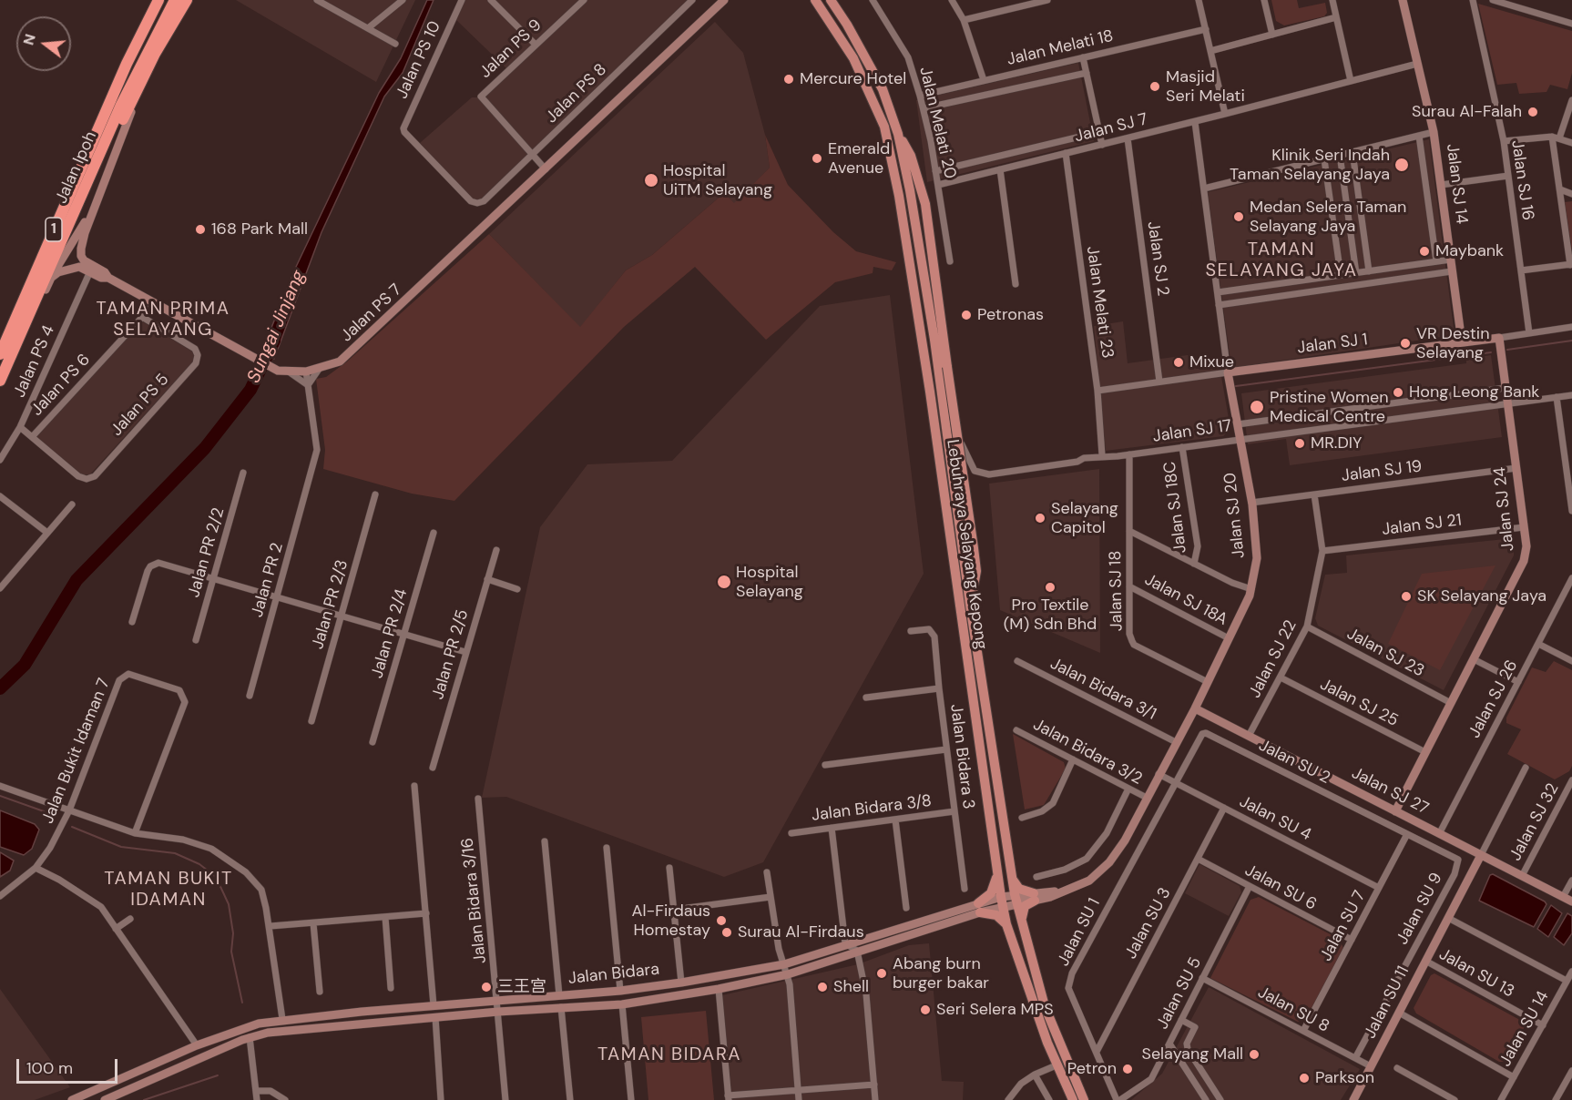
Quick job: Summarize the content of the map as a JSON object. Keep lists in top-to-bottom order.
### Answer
{
  "streets": {
    "highway": ["Jalan Ipoh", "1"],
    "main road": ["Lebuhraya Selayang Kepong"],
    "street": [
      "Jalan Melati 18",
      "Jalan PS 9",
      "Jalan PS 10",
      "Jalan PS 8",
      "Jalan Melati 20",
      "Jalan SJ 7",
      "Jalan SJ 16",
      "Jalan SJ 14",
      "Jalan SJ 2",
      "Jalan Melati 23",
      "Jalan PS 7",
      "Jalan SJ 1",
      "Jalan PS 4",
      "Jalan PS 6",
      "Jalan PS 5",
      "Jalan SJ 17",
      "Jalan SJ 19",
      "Jalan SJ 18C",
      "Jalan SJ 24",
      "Jalan SJ 20",
      "Jalan SJ 21",
      "Jalan PR 2/2",
      "Jalan PR 2",
      "Jalan SJ 18",
      "Jalan SJ 18A",
      "Jalan PR 2/3",
      "Jalan PR 2/4",
      "Jalan SJ 23",
      "Jalan PR 2/5",
      "Jalan SJ 22",
      "Jalan Bidara 3/1",
      "Jalan SJ 26",
      "Jalan SJ 25",
      "Jalan Bukit Idaman 7",
      "Jalan Bidara 3/2",
      "Jalan Bidara 3",
      "Jalan SU 2",
      "Jalan SJ 27",
      "Jalan Bidara 3/8",
      "Jalan SU 4",
      "Jalan SJ 32",
      "Jalan SU 6",
      "Jalan Bidara 3/16",
      "Jalan SU 9",
      "Jalan SU 3",
      "Jalan SU 7",
      "Jalan SU 1",
      "Jalan SU 13",
      "Jalan Bidara",
      "Jalan SU 5",
      "Jalan SU 11",
      "Jalan SU 8",
      "Jalan SU 14"
    ]
  },
  "crossings": [
    ["Jalan Melati 18", "Jalan Melati 20"],
    ["Jalan PS 9", "Jalan PS 8"],
    ["Jalan PS 10", "Jalan PS 8"],
    ["Jalan Melati 20", "Jalan SJ 7"],
    ["Jalan SJ 7", "Jalan SJ 14"],
    ["Jalan SJ 7", "Jalan SJ 2"],
    ["Jalan SJ 7", "Jalan Melati 23"],
    ["Jalan SJ 16", "Jalan SJ 1"],
    ["Jalan SJ 14", "Jalan SJ 1"],
    ["Jalan SJ 2", "Jalan SJ 1"],
    ["Jalan Melati 23", "Jalan SJ 1"],
    ["Jalan Melati 23", "Jalan SJ 17"],
    ["Jalan PS 7", "Jalan PS 4"],
    ["Jalan PS 7", "Jalan PS 6"],
    ["Jalan PS 7", "Jalan PR 2"],
    ["Jalan SJ 1", "Jalan SJ 24"],
    ["Jalan SJ 1", "Jalan SJ 20"],
    ["Jalan PS 6", "Jalan PS 5"],
    ["Jalan SJ 17", "Jalan SJ 18C"],
    ["Jalan SJ 17", "Jalan SJ 24"],
    ["Jalan SJ 17", "Jalan SJ 20"],
    ["Jalan SJ 17", "Lebuhraya Selayang Kepong"],
    ["Jalan SJ 17", "Jalan SJ 18"],
    ["Jalan SJ 19", "Jalan SJ 24"],
    ["Jalan SJ 19", "Jalan SJ 20"],
    ["Jalan SJ 19", "Jalan SJ 22"],
    ["Jalan SJ 24", "Jalan SJ 21"],
    ["Jalan SJ 24", "Jalan SJ 23"],
    ["Jalan SJ 24", "Jalan SJ 25"],
    ["Jalan SJ 24", "Jalan SJ 27"],
    ["Jalan SJ 20", "Jalan SJ 18"],
    ["Jalan SJ 20", "Jalan SJ 18A"],
    ["Jalan SJ 20", "Jalan Bidara 3/1"],
    ["Jalan SJ 20", "Jalan Bidara 3/2"],
    ["Jalan SJ 20", "Jalan SJ 27"],
    ["Jalan SJ 20", "Jalan SU 4"],
    ["Jalan SJ 20", "Jalan Bidara"],
    ["Jalan SJ 21", "Jalan SJ 22"],
    ["Lebuhraya Selayang Kepong", "Jalan Bidara"],
    ["Jalan SJ 18", "Jalan SJ 18A"],
    ["Jalan SJ 23", "Jalan SJ 22"],
    ["Jalan SJ 22", "Jalan SJ 25"],
    ["Jalan SJ 22", "Jalan SJ 27"],
    ["Jalan SJ 26", "Jalan SJ 27"],
    ["Jalan Bidara 3", "Jalan Bidara 3/8"],
    ["Jalan SU 2", "Jalan SU 9"],
    ["Jalan SU 2", "Jalan SU 7"],
    ["Jalan SU 2", "Jalan SU 1"],
    ["Jalan SJ 27", "Jalan SJ 32"],
    ["Jalan SJ 27", "Jalan SU 11"],
    ["Jalan SU 4", "Jalan SU 3"],
    ["Jalan SU 4", "Jalan SU 7"],
    ["Jalan SU 4", "Jalan SU 1"],
    ["Jalan SU 6", "Jalan SU 3"],
    ["Jalan SU 6", "Jalan SU 7"],
    ["Jalan SU 6", "Jalan SU 5"],
    ["Jalan Bidara 3/16", "Jalan Bidara"],
    ["Jalan SU 9", "Jalan SU 8"],
    ["Jalan SU 3", "Jalan SU 1"],
    ["Jalan SU 7", "Jalan SU 8"],
    ["Jalan SU 1", "Jalan SU 5"],
    ["Jalan SU 13", "Jalan SU 11"],
    ["Jalan SU 13", "Jalan SU 14"],
    ["Jalan SU 5", "Jalan SU 8"],
    ["Jalan SU 11", "Jalan SU 8"]
  ],
  "districts": [
    "TAMAN SELAYANG JAYA",
    "TAMAN PRIMA SELAYANG",
    "TAMAN BUKIT IDAMAN",
    "TAMAN BIDARA"
  ],
  "water": ["Sungai Jinjang"],
  "places": [
    "Mercure Hotel",
    "Masjid Seri Melati",
    "Surau Al-Falah",
    "Emerald Avenue",
    "Klinik Seri Indah Taman Selayang Jaya",
    "Hospital UiTM Selayang",
    "Medan Selera Taman Selayang Jaya",
    "168 Park Mall",
    "Maybank",
    "Petronas",
    "VR Destin Selayang",
    "Mixue",
    "Hong Leong Bank",
    "Pristine Women Medical Centre",
    "MR.DIY",
    "Selayang Capitol",
    "Hospital Selayang",
    "Pro Textile (M) Sdn Bhd",
    "SK Selayang Jaya",
    "Al-Firdaus Homestay",
    "Surau Al-Firdaus",
    "Abang burn burger bakar",
    "三王宫",
    "Shell",
    "Seri Selera MPS",
    "Selayang Mall",
    "Petron",
    "Parkson"
  ],
  "scale_bar": "100 m",
  "north": "left"
}
